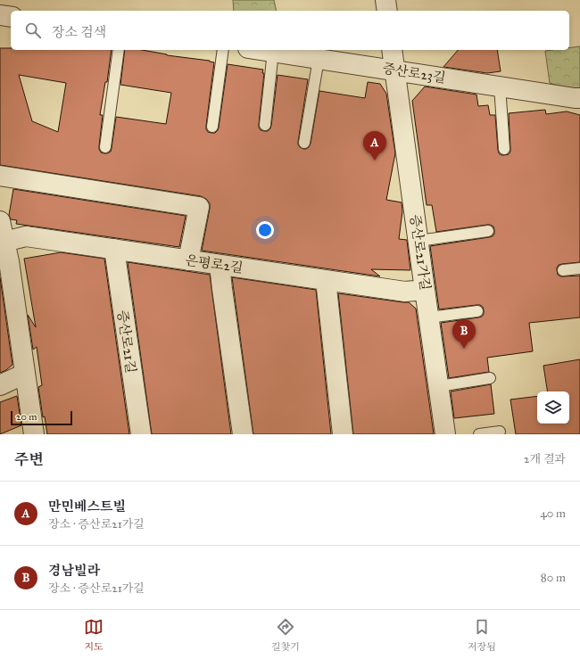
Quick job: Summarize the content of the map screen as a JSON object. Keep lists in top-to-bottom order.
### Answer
{
  "streets": {
    "street": [
      "증산로23길",
      "증산로21가길",
      "은평로2길",
      "증산로21길"
    ]
  },
  "crossings": [
    ["증산로23길", "증산로21가길"],
    ["증산로21가길", "은평로2길"],
    ["은평로2길", "증산로21길"]
  ],
  "scale_bar": "20 m",
  "page": {
    "search": "장소 검색",
    "pins": ["A", "B"],
    "scale": "20 m",
    "heading": ["주변", "2개 결과"],
    "list": [
      {
        "mark": "A",
        "name": "만민베스트빌",
        "note": "장소 · 증산로21가길",
        "value": "40 m"
      },
      {
        "mark": "B",
        "name": "경남빌라",
        "note": "장소 · 증산로21가길",
        "value": "80 m"
      }
    ],
    "nav": ["지도", "길찾기", "저장됨"]
  }
}
